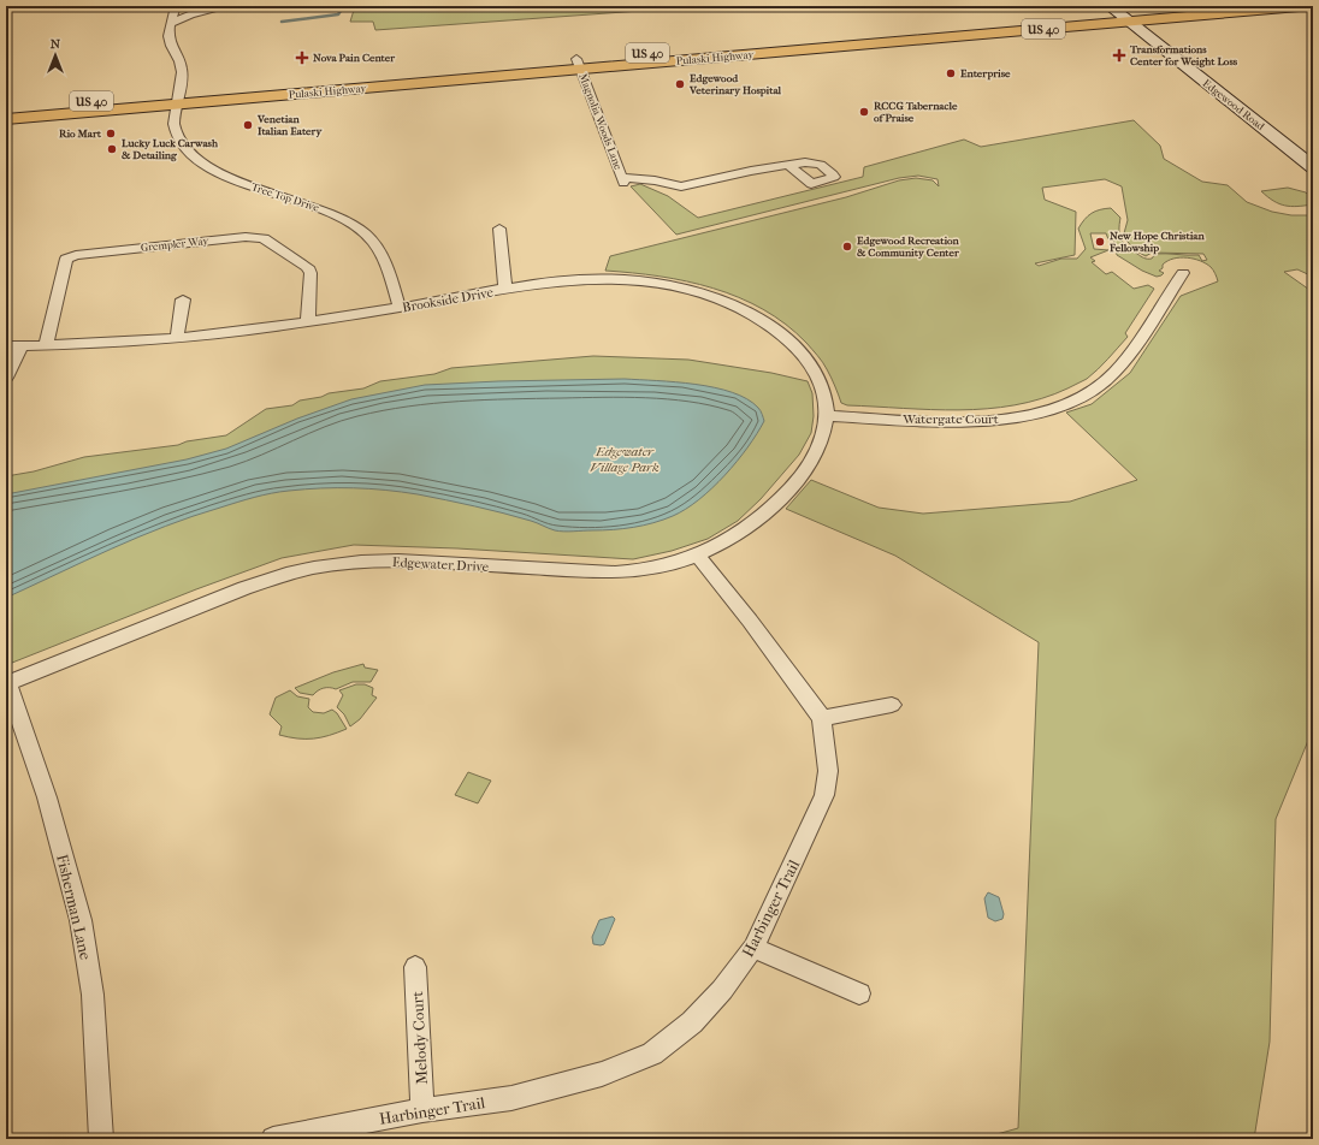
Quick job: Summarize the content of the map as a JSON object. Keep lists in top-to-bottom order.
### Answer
{
  "streets": {
    "highway": ["US 40", "Pulaski Highway"],
    "main road": ["Edgewood Road"],
    "street": [
      "Magnolia Woods Lane",
      "Tree Top Drive",
      "Grempler Way",
      "Brookside Drive",
      "Watergate Court",
      "Edgewater Drive",
      "Fisherman Lane",
      "Harbinger Trail",
      "Melody Court"
    ]
  },
  "crossings": [
    ["Pulaski Highway", "Edgewood Road"],
    ["Pulaski Highway", "Magnolia Woods Lane"],
    ["Pulaski Highway", "Tree Top Drive"],
    ["Tree Top Drive", "Brookside Drive"],
    ["Grempler Way", "Brookside Drive"],
    ["Brookside Drive", "Watergate Court"],
    ["Brookside Drive", "Edgewater Drive"],
    ["Watergate Court", "Edgewater Drive"],
    ["Edgewater Drive", "Fisherman Lane"],
    ["Harbinger Trail", "Melody Court"]
  ],
  "parks": ["Edgewater Village Park"],
  "places": {
    "health": ["Transformations Center for Weight Loss", "Nova Pain Center"],
    "other": [
      "Enterprise",
      "Edgewood Veterinary Hospital",
      "RCCG Tabernacle of Praise",
      "Venetian Italian Eatery",
      "Rio Mart",
      "Lucky Luck Carwash & Detailing",
      "New Hope Christian Fellowship",
      "Edgewood Recreation & Community Center"
    ]
  },
  "north": "top"
}
